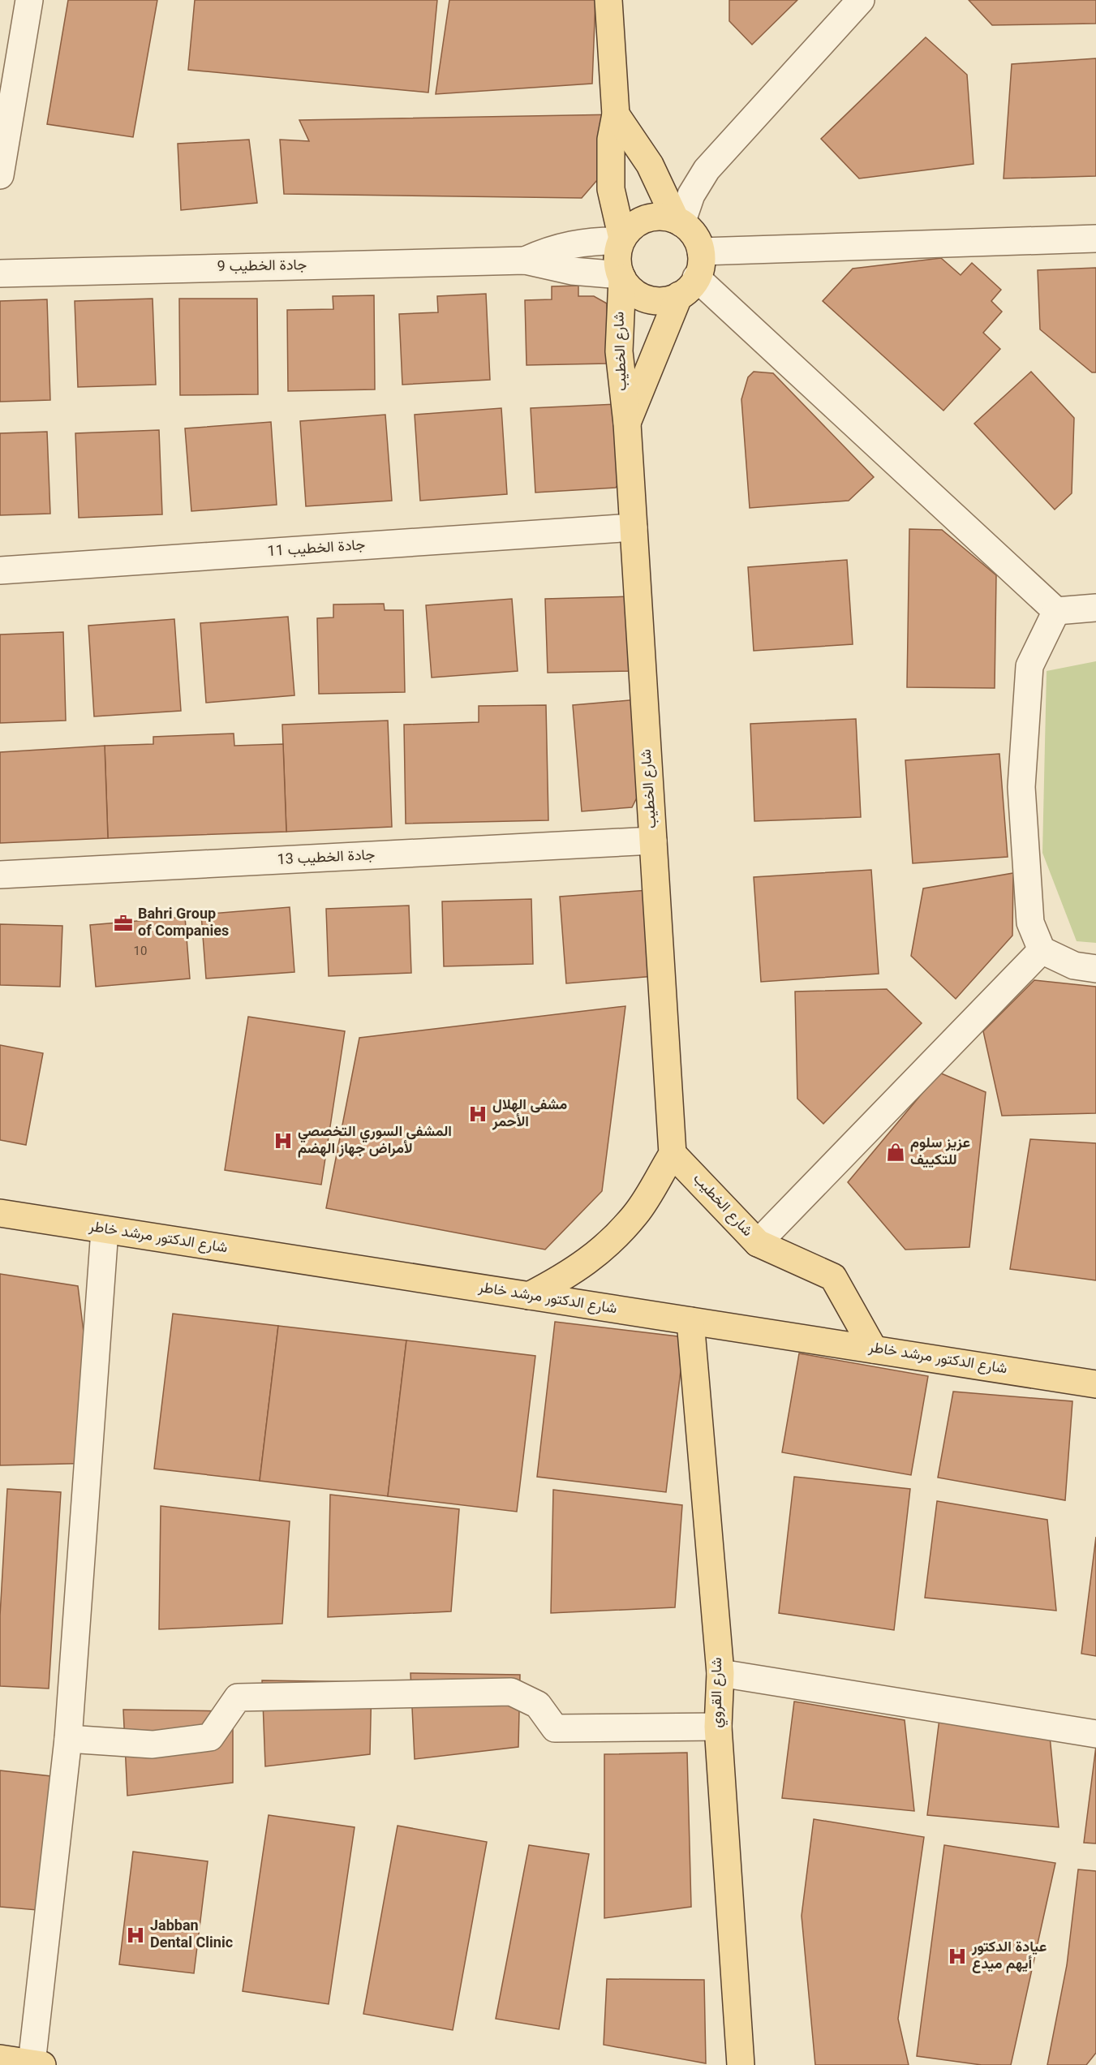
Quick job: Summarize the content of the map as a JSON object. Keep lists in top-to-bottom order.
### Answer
{
  "streets": {
    "main road": ["شارع الخطيب", "شارع الدكتور مرشد خاطر", "شارع القروي"],
    "street": ["جادة الخطيب 9", "جادة الخطيب 11", "جادة الخطيب 13"]
  },
  "crossings": [
    ["جادة الخطيب 9", "شارع الخطيب"],
    ["شارع الخطيب", "جادة الخطيب 11"],
    ["شارع الخطيب", "جادة الخطيب 13"],
    ["شارع الخطيب", "شارع الدكتور مرشد خاطر"],
    ["شارع الدكتور مرشد خاطر", "شارع القروي"]
  ],
  "places": {
    "office": ["Bahri Group of Companies"],
    "hospital": [
      "مشفى الهلال الأحمر",
      "المشفى السوري التخصصي لأمراض جهاز الهضم",
      "Jabban Dental Clinic",
      "عيادة الدكتور أيهم ميدع"
    ],
    "shop": ["عزيز سلوم للتكييف"]
  },
  "house_numbers": ["10"]
}
